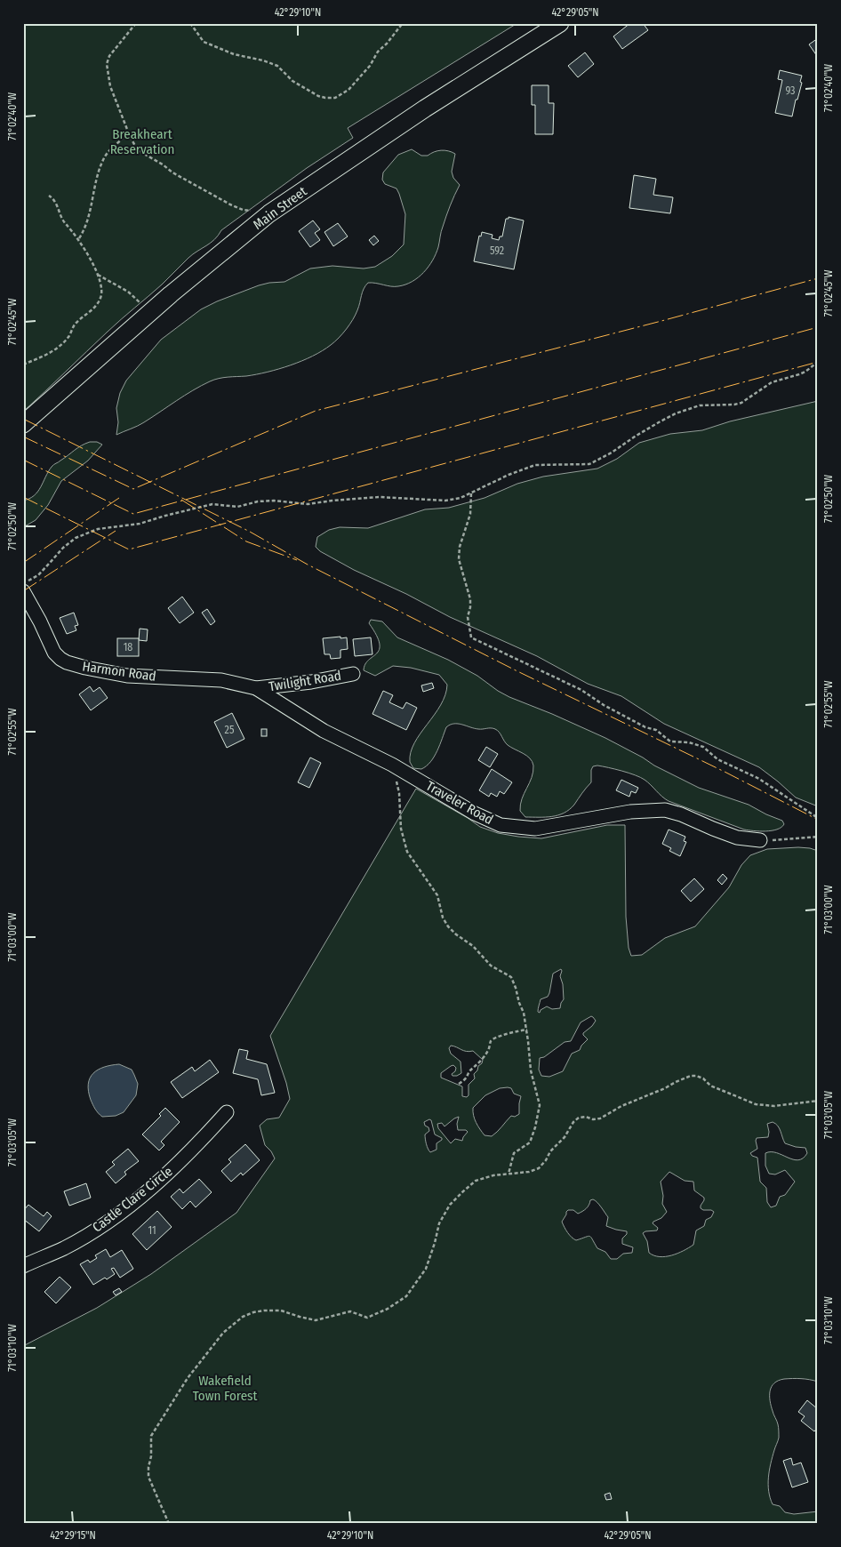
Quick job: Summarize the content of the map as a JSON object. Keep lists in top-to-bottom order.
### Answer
{
  "streets": {
    "main road": ["Main Street"],
    "street": [
      "Harmon Road",
      "Twilight Road",
      "Traveler Road",
      "Castle Clare Circle"
    ]
  },
  "crossings": [
    ["Harmon Road", "Twilight Road"],
    ["Harmon Road", "Traveler Road"],
    ["Twilight Road", "Traveler Road"]
  ],
  "parks": ["Breakheart Reservation", "Wakefield Town Forest"],
  "house_numbers": [
    "93",
    "592",
    "18",
    "25",
    "11"
  ],
  "coordinates": [
    "42°29'10\"N",
    "42°29'05\"N",
    "71°02'40\"W",
    "71°02'45\"W",
    "71°02'50\"W",
    "71°02'55\"W",
    "71°03'00\"W",
    "71°03'05\"W",
    "71°03'10\"W",
    "42°29'15\"N"
  ]
}
